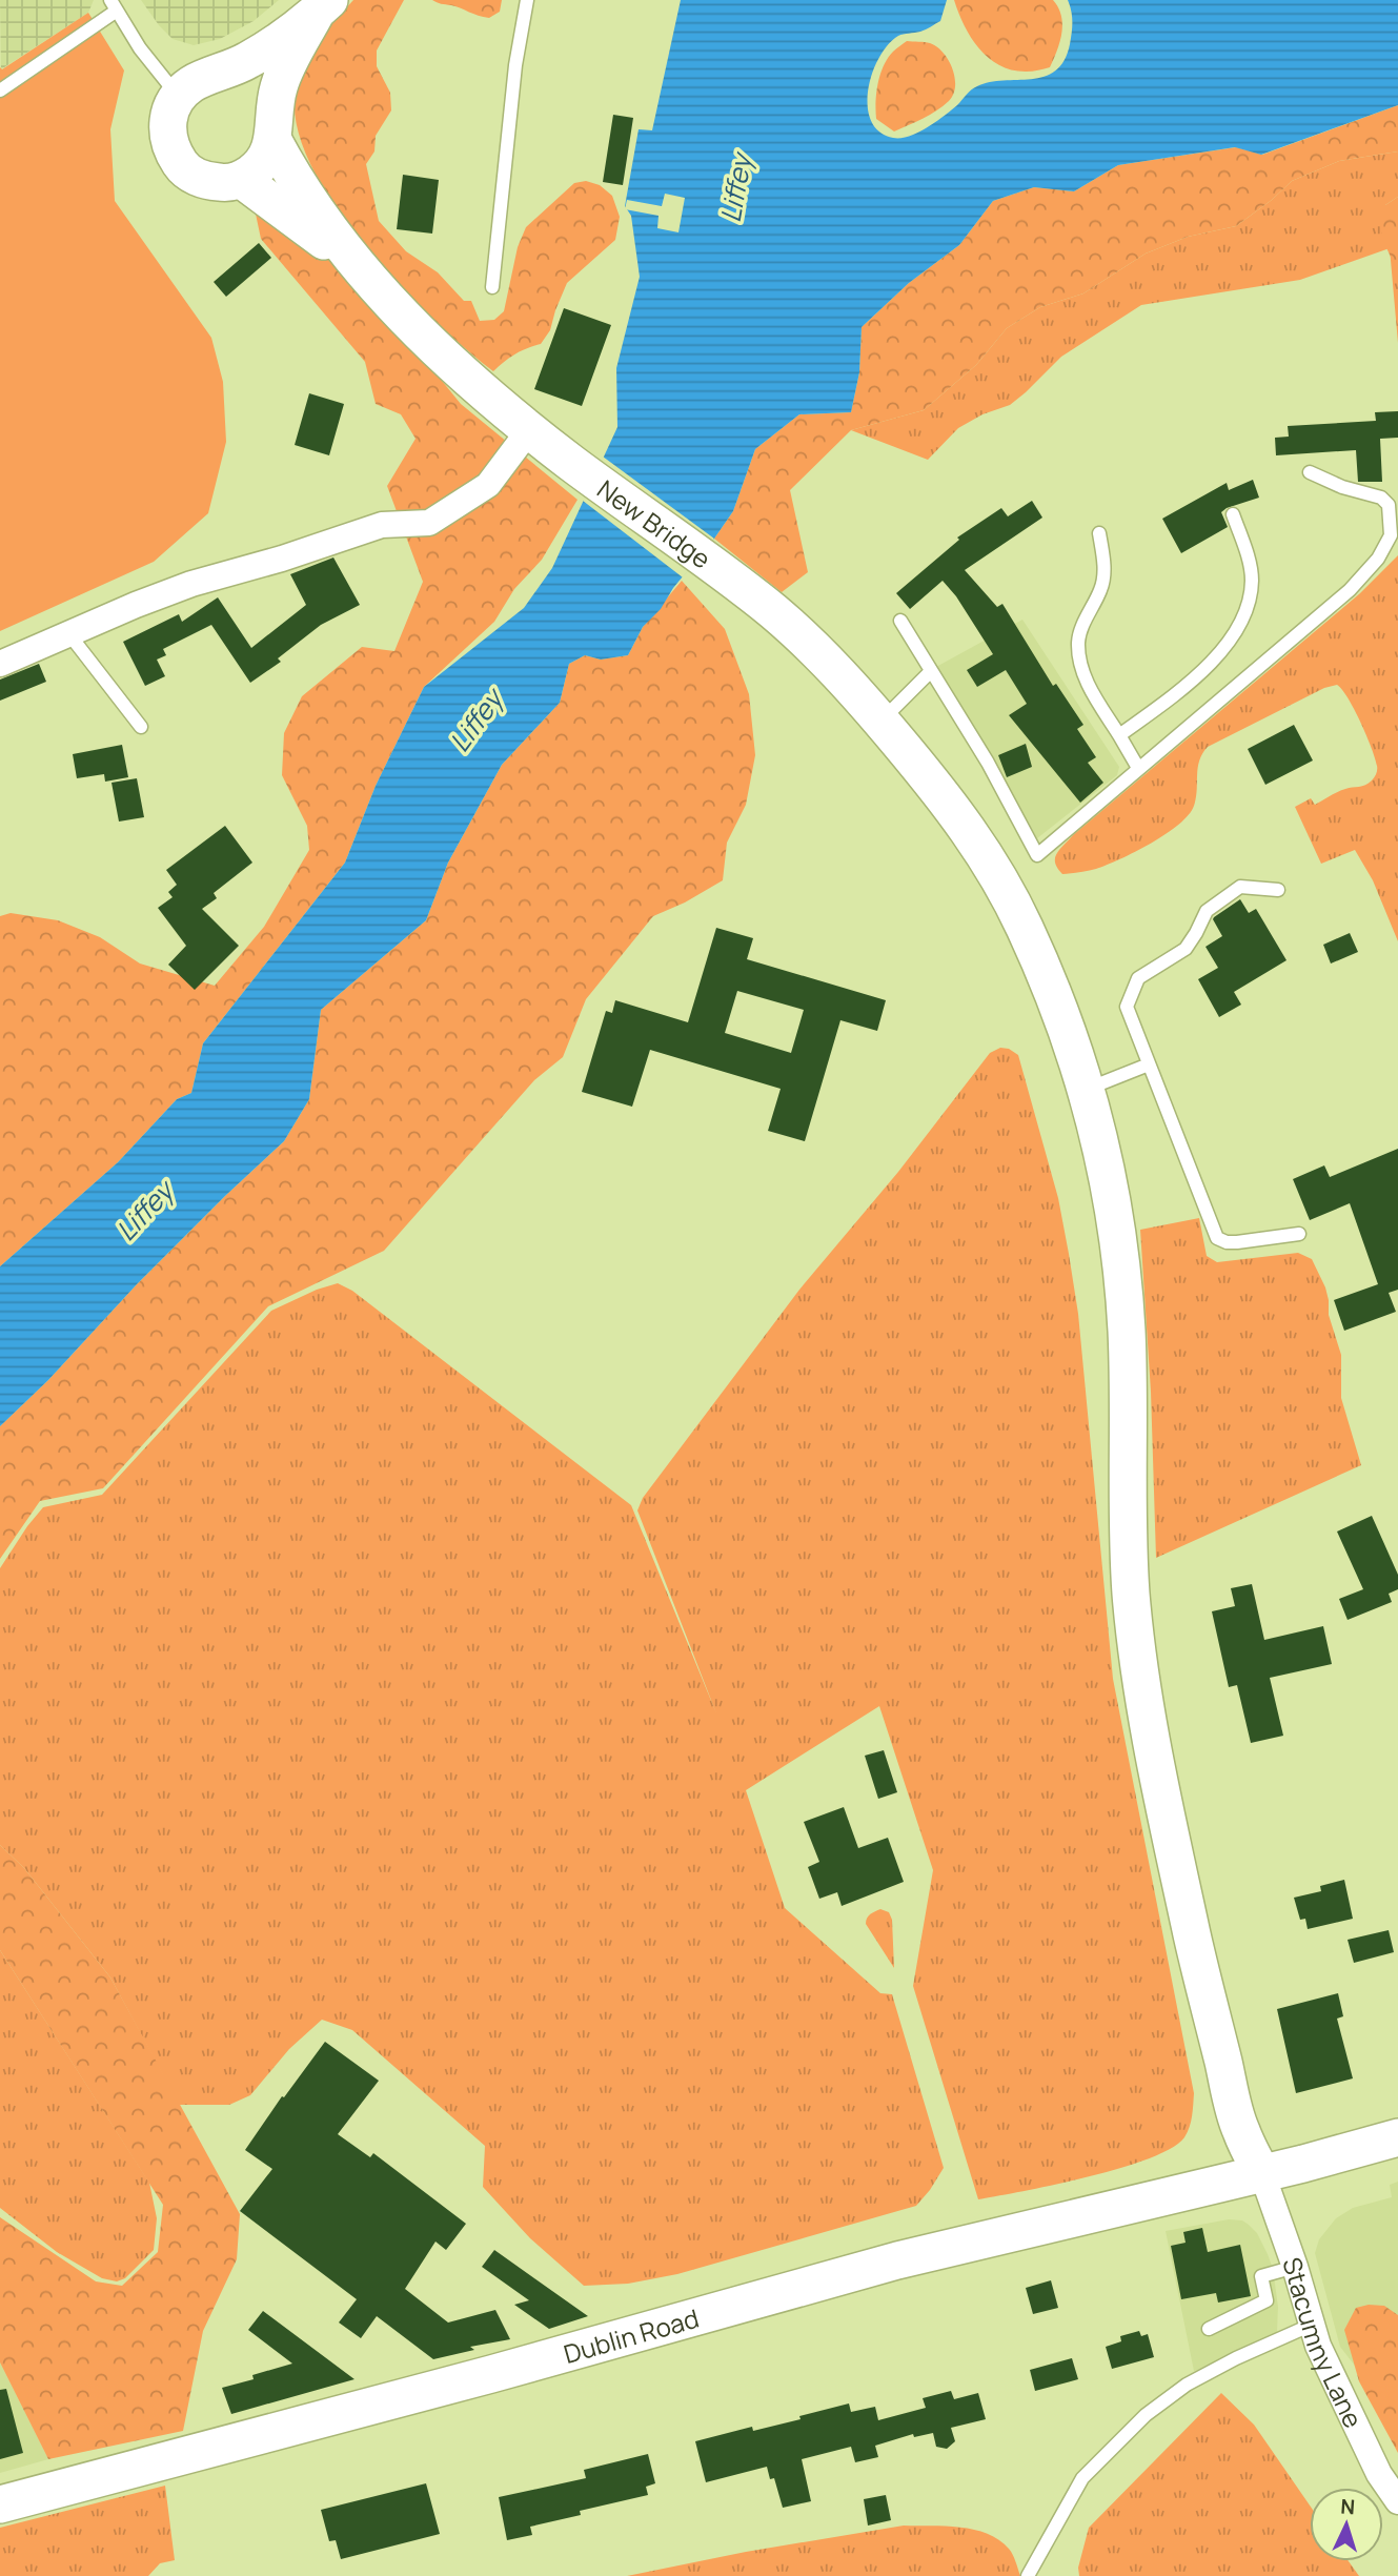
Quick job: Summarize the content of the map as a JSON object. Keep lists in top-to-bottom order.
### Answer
{
  "streets": {
    "main road": ["New Bridge", "Dublin Road"],
    "street": ["Stacumny Lane"]
  },
  "crossings": [
    ["New Bridge", "Dublin Road"],
    ["New Bridge", "Stacumny Lane"],
    ["Dublin Road", "Stacumny Lane"]
  ],
  "water": ["Liffey"],
  "north": "top"
}
